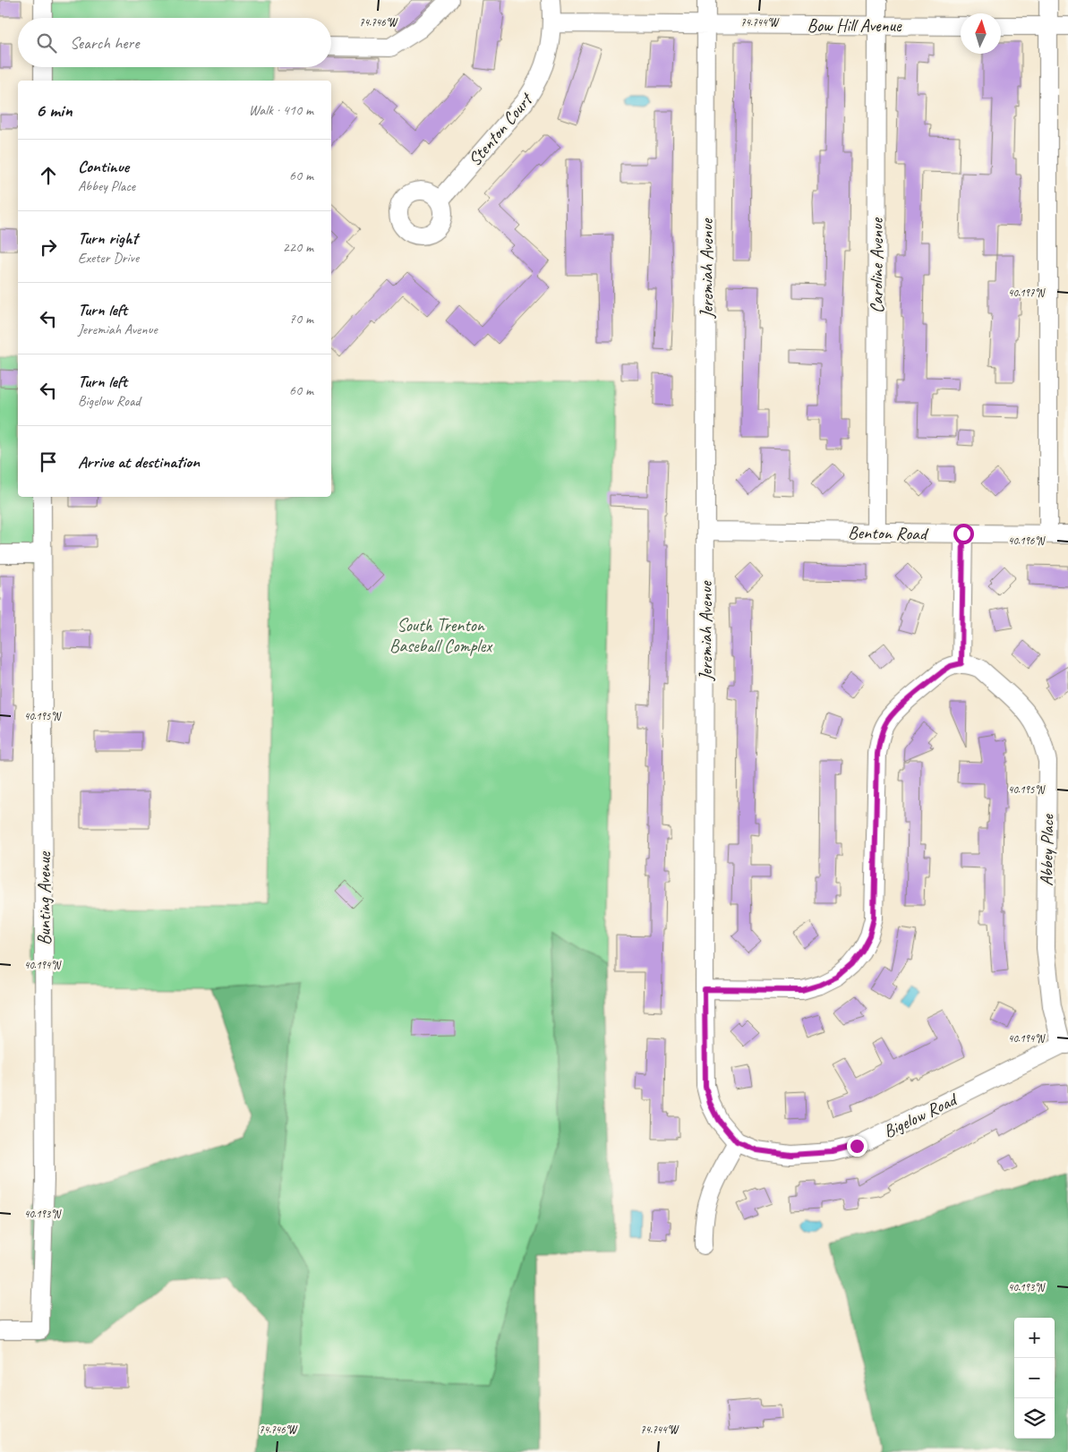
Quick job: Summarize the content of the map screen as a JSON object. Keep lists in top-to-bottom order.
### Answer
{
  "streets": {
    "street": [
      "Bow Hill Avenue",
      "Stenton Court",
      "Caroline Avenue",
      "Jeremiah Avenue",
      "Benton Road",
      "Abbey Place",
      "Bunting Avenue",
      "Bigelow Road"
    ]
  },
  "crossings": [
    ["Bow Hill Avenue", "Stenton Court"],
    ["Bow Hill Avenue", "Caroline Avenue"],
    ["Bow Hill Avenue", "Jeremiah Avenue"],
    ["Caroline Avenue", "Benton Road"],
    ["Jeremiah Avenue", "Benton Road"],
    ["Jeremiah Avenue", "Bigelow Road"],
    ["Abbey Place", "Bigelow Road"]
  ],
  "parks": ["South Trenton Baseball Complex"],
  "north": "top",
  "page": {
    "search": "Search here",
    "heading": ["6 min", "Walk · 410 m"],
    "list": [
      ["Continue", "Abbey Place", "60 m"],
      ["Turn right", "Exeter Drive", "220 m"],
      ["Turn left", "Jeremiah Avenue", "70 m"],
      ["Turn left", "Bigelow Road", "60 m"],
      "Arrive at destination"
    ],
    "map_buttons": ["+", "−"]
  },
  "coordinates": [
    "74.746°W",
    "74.744°W",
    "40.197°N",
    "40.196°N",
    "40.195°N",
    "40.194°N",
    "40.193°N"
  ]
}
